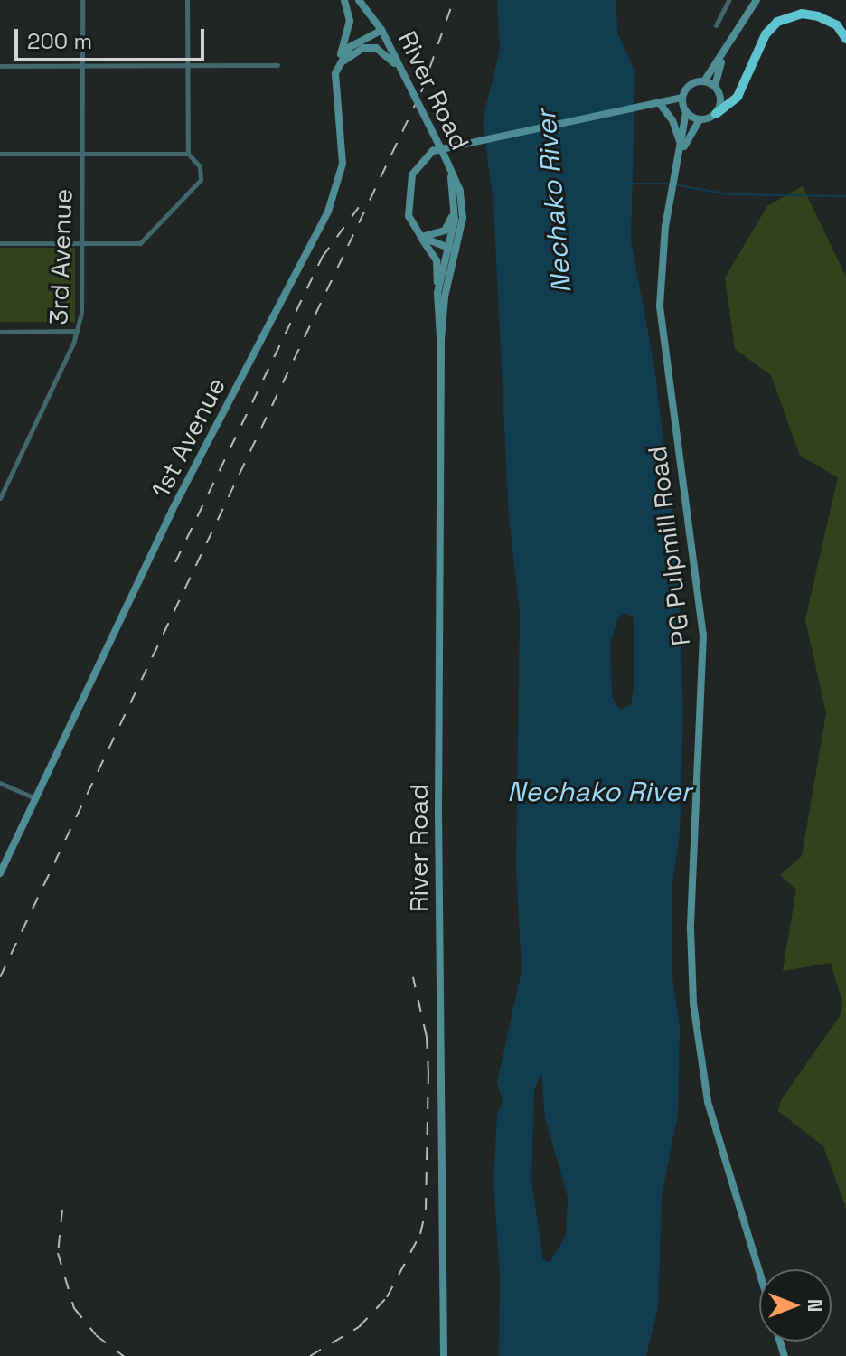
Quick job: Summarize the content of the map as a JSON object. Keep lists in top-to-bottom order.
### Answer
{
  "streets": {
    "street": [
      "River Road",
      "3rd Avenue",
      "1st Avenue",
      "PG Pulpmill Road"
    ]
  },
  "water": ["Nechako River"],
  "scale_bar": "200 m",
  "north": "right"
}
